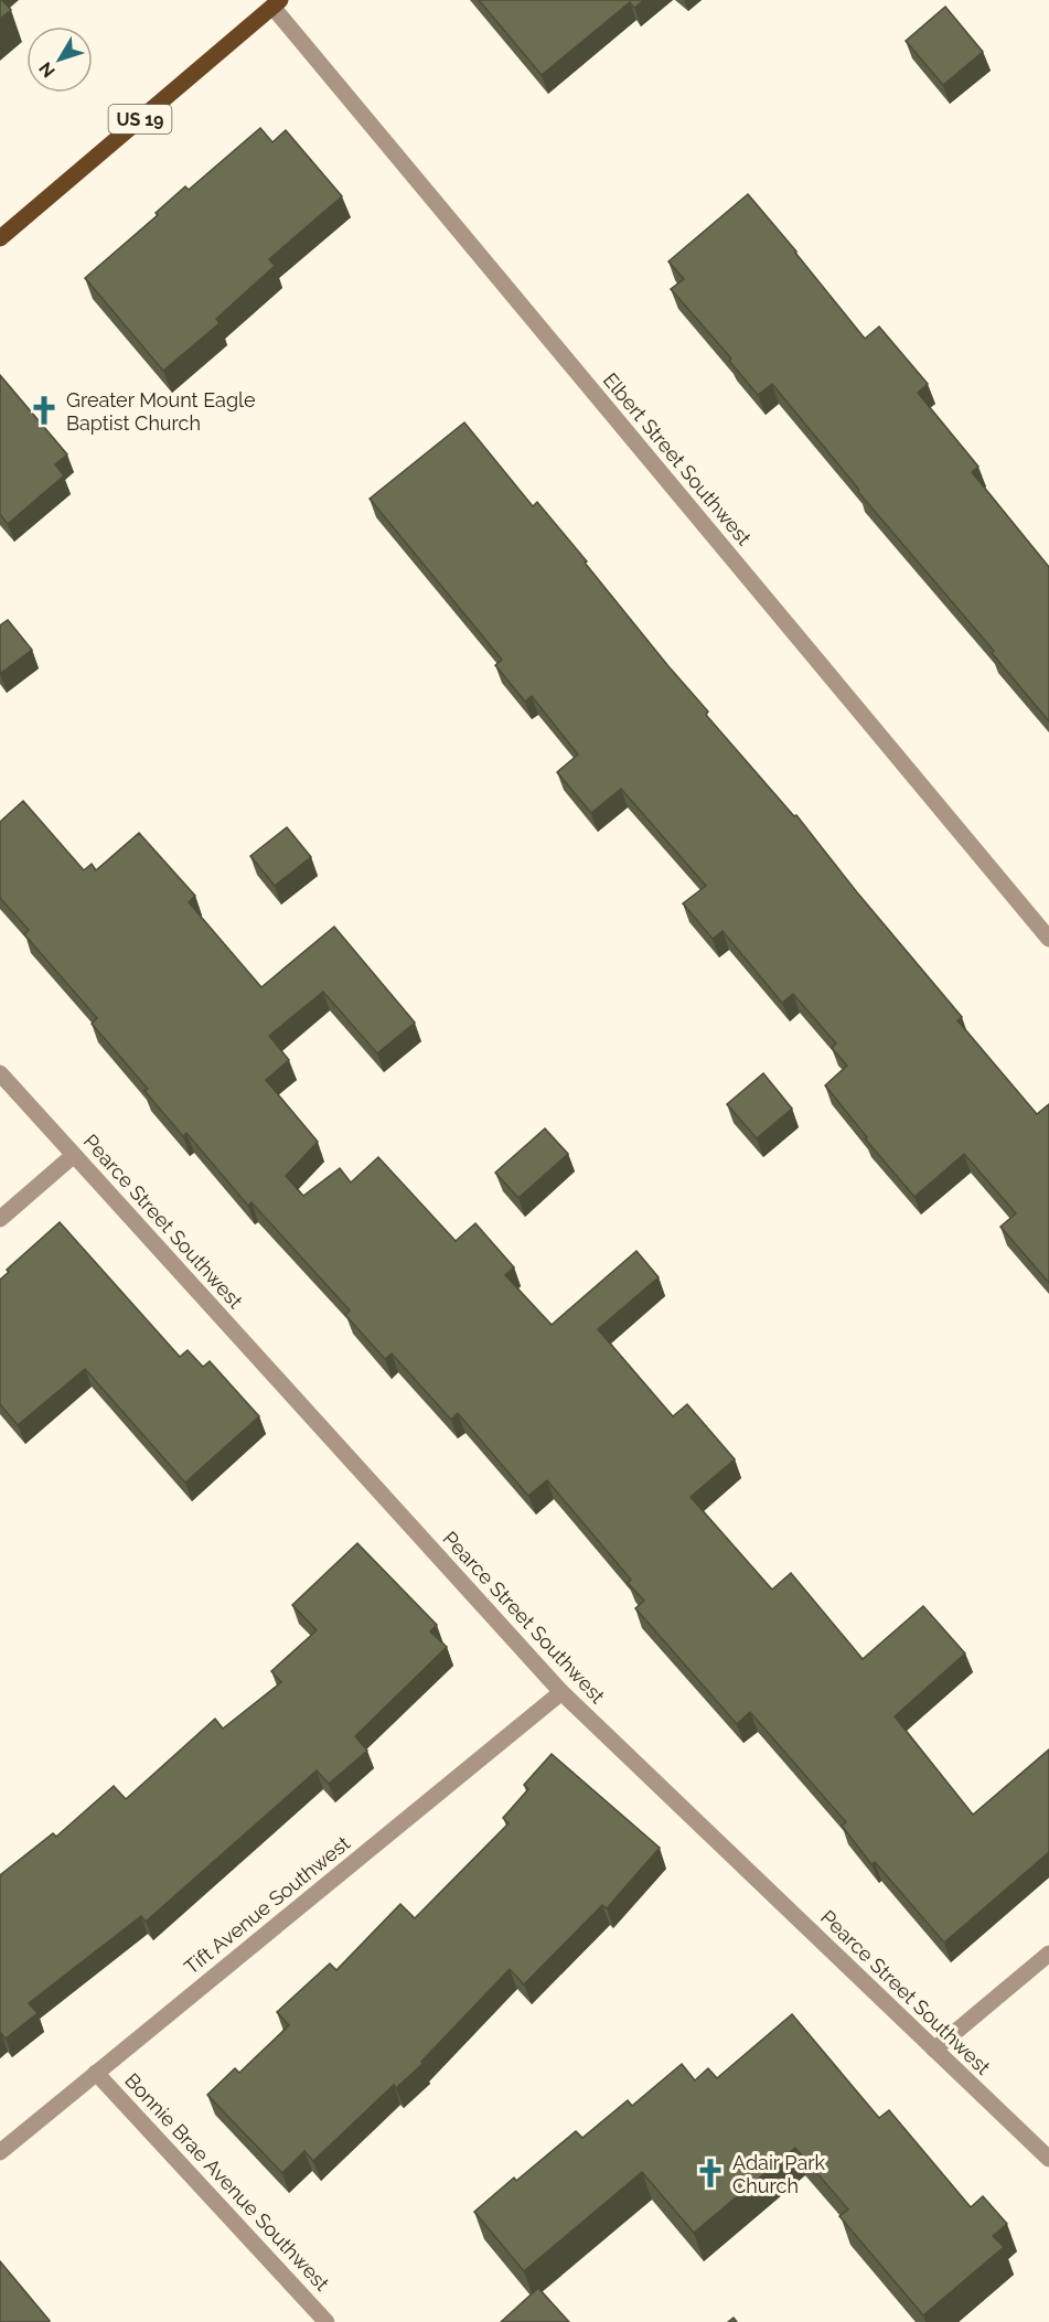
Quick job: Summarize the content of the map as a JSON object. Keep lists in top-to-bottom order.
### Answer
{
  "streets": {
    "main road": ["US 19"],
    "street": [
      "Elbert Street Southwest",
      "Pearce Street Southwest",
      "Tift Avenue Southwest",
      "Bonnie Brae Avenue Southwest"
    ]
  },
  "crossings": [
    ["US 19", "Elbert Street Southwest"],
    ["Pearce Street Southwest", "Tift Avenue Southwest"],
    ["Tift Avenue Southwest", "Bonnie Brae Avenue Southwest"]
  ],
  "places": {
    "church": ["Greater Mount Eagle Baptist Church", "Adair Park Church"]
  },
  "north": "bottom left"
}
